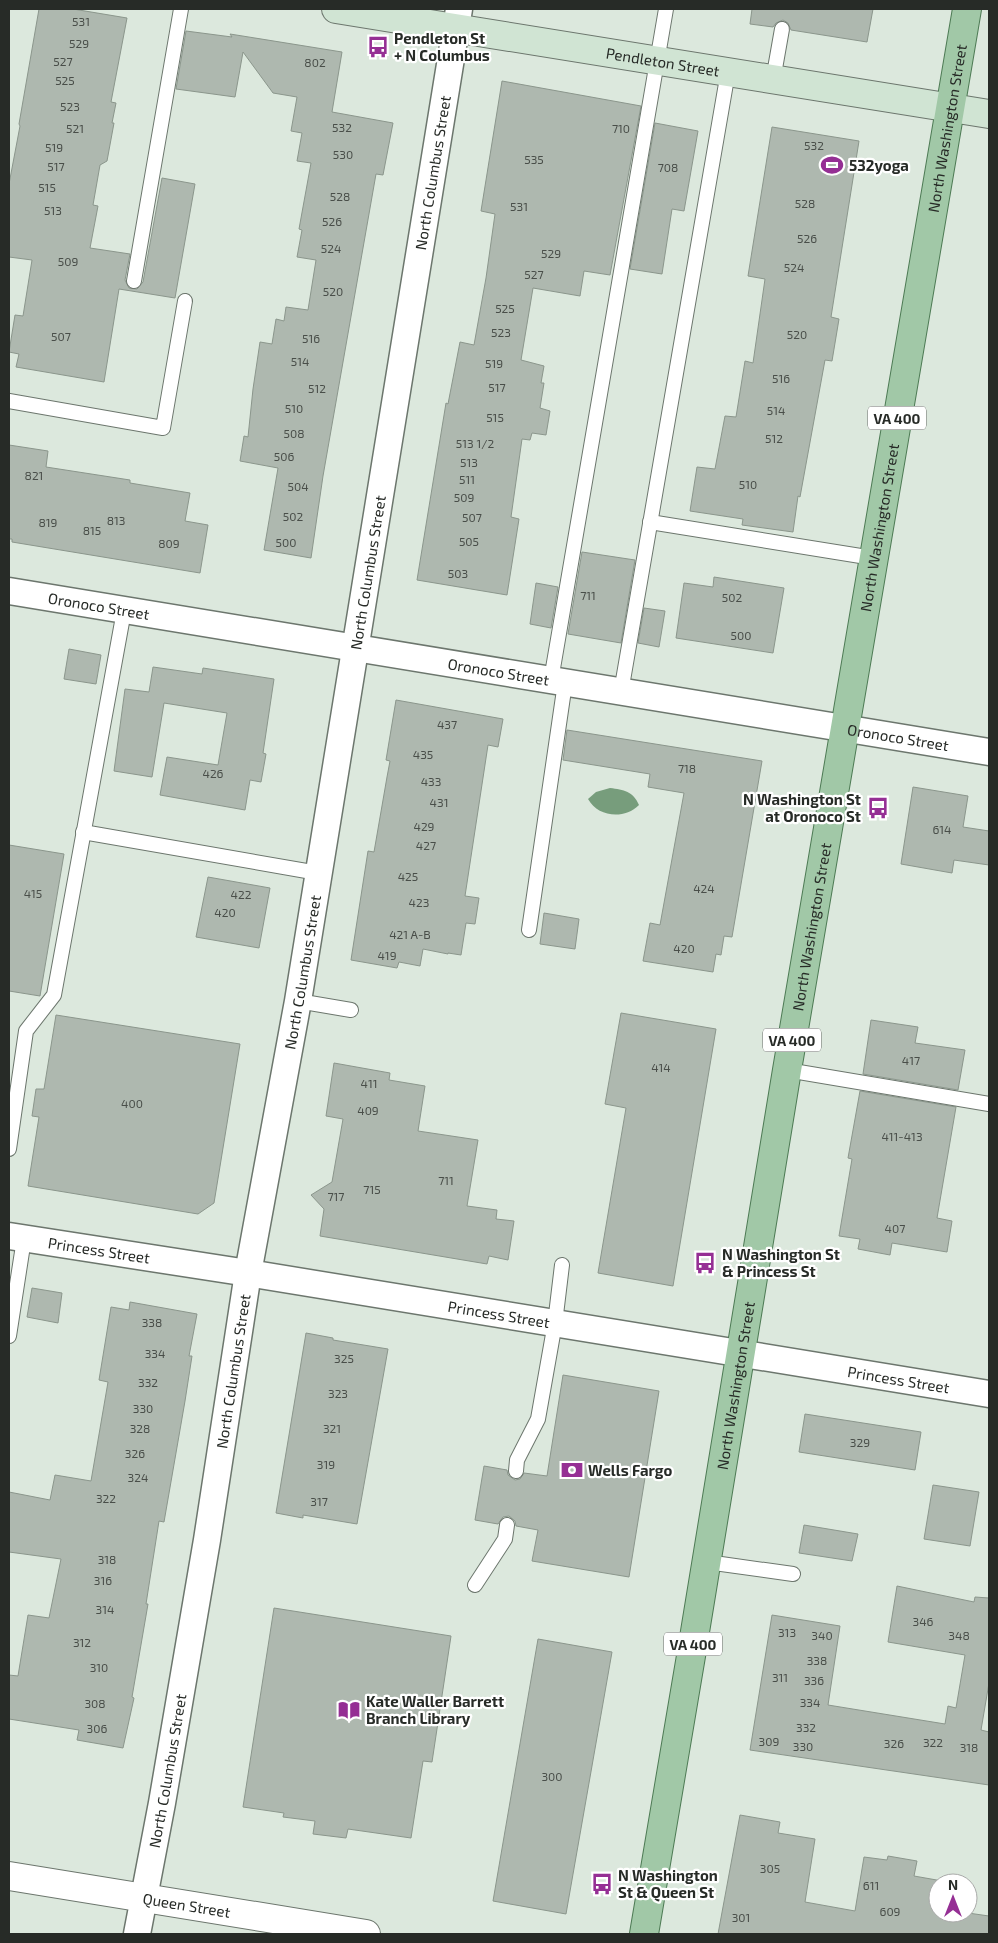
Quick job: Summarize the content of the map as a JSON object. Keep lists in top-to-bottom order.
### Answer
{
  "streets": {
    "main road": ["Pendleton Street", "North Washington Street", "VA 400"],
    "street": [
      "North Columbus Street",
      "Oronoco Street",
      "Princess Street",
      "Queen Street"
    ]
  },
  "crossings": [
    ["Pendleton Street", "North Washington Street"],
    ["Pendleton Street", "North Columbus Street"],
    ["North Washington Street", "Oronoco Street"],
    ["North Washington Street", "Princess Street"],
    ["North Columbus Street", "Oronoco Street"],
    ["North Columbus Street", "Princess Street"],
    ["North Columbus Street", "Queen Street"]
  ],
  "places": {
    "bus stop": [
      "Pendleton St + N Columbus",
      "N Washington St at Oronoco St",
      "N Washington St & Princess St",
      "N Washington St & Queen St"
    ],
    "sports": ["532yoga"],
    "bank": ["Wells Fargo"],
    "library": ["Kate Waller Barrett Branch Library"]
  },
  "house_numbers": [
    "531",
    "529",
    "527",
    "802",
    "525",
    "523",
    "532",
    "521",
    "710",
    "532",
    "519",
    "530",
    "535",
    "517",
    "708",
    "515",
    "528",
    "528",
    "531",
    "513",
    "526",
    "526",
    "524",
    "529",
    "509",
    "524",
    "527",
    "520",
    "525",
    "523",
    "520",
    "507",
    "516",
    "514",
    "519",
    "516",
    "517",
    "512",
    "510",
    "514",
    "515",
    "508",
    "512",
    "513 1/2",
    "506",
    "513",
    "821",
    "511",
    "510",
    "504",
    "509",
    "502",
    "507",
    "813",
    "819",
    "815",
    "505",
    "500",
    "809",
    "503",
    "711",
    "502",
    "500",
    "437",
    "435",
    "718",
    "426",
    "433",
    "431",
    "429",
    "614",
    "427",
    "425",
    "424",
    "415",
    "422",
    "423",
    "420",
    "421 A-B",
    "420",
    "419",
    "417",
    "414",
    "411",
    "400",
    "409",
    "411-413",
    "711",
    "715",
    "717",
    "407",
    "338",
    "334",
    "325",
    "332",
    "323",
    "330",
    "328",
    "321",
    "329",
    "326",
    "319",
    "324",
    "322",
    "317",
    "318",
    "316",
    "314",
    "346",
    "313",
    "340",
    "348",
    "312",
    "338",
    "310",
    "311",
    "336",
    "334",
    "308",
    "332",
    "306",
    "309",
    "322",
    "326",
    "330",
    "318",
    "300",
    "305",
    "611",
    "609",
    "301"
  ],
  "north": "top"
}
